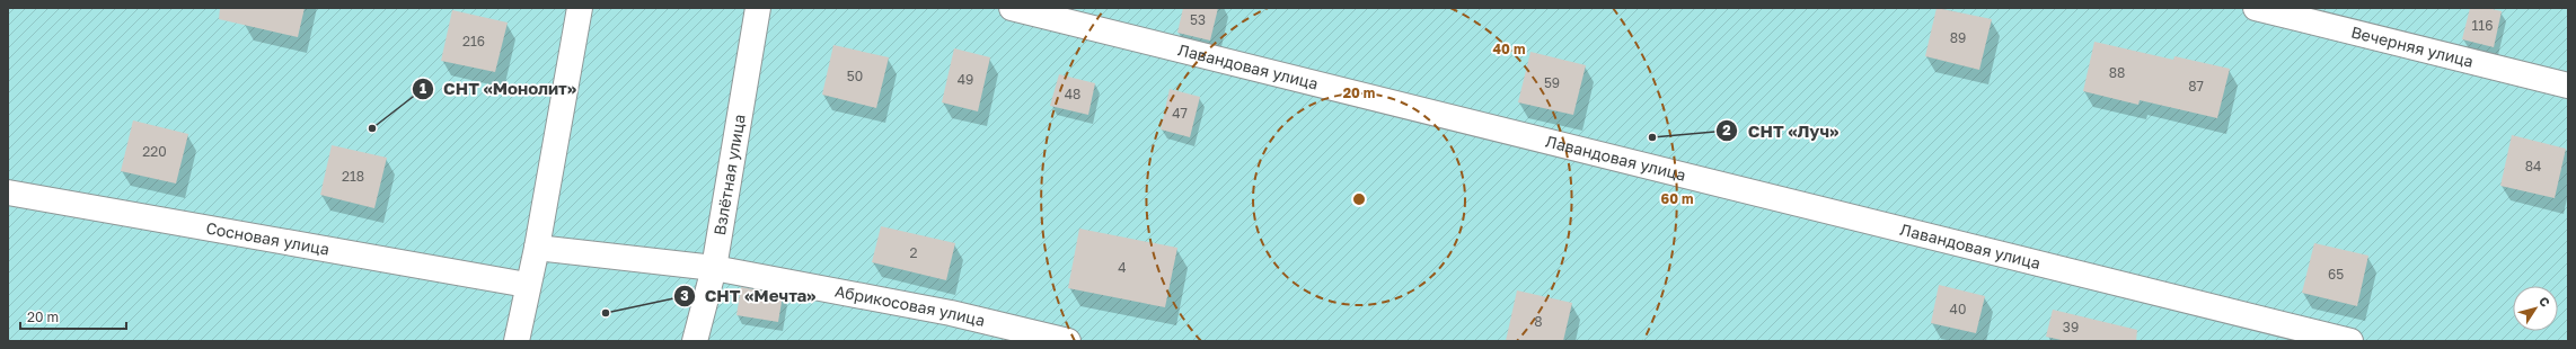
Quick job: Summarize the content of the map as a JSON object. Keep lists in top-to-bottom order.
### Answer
{
  "streets": {
    "street": [
      "Вечерняя улица",
      "Лавандовая улица",
      "Взлётная улица",
      "Сосновая улица",
      "Абрикосовая улица"
    ]
  },
  "crossings": [
    ["Взлётная улица", "Абрикосовая улица"]
  ],
  "places": ["СНТ «Монолит»", "СНТ «Луч»", "СНТ «Мечта»"],
  "house_numbers": [
    "53",
    "116",
    "89",
    "216",
    "88",
    "50",
    "49",
    "59",
    "87",
    "48",
    "47",
    "220",
    "84",
    "218",
    "2",
    "4",
    "65",
    "40",
    "8",
    "39"
  ],
  "scale_bar": "20 m",
  "north": "top right",
  "rings": ["40 m", "20 m", "60 m"]
}
